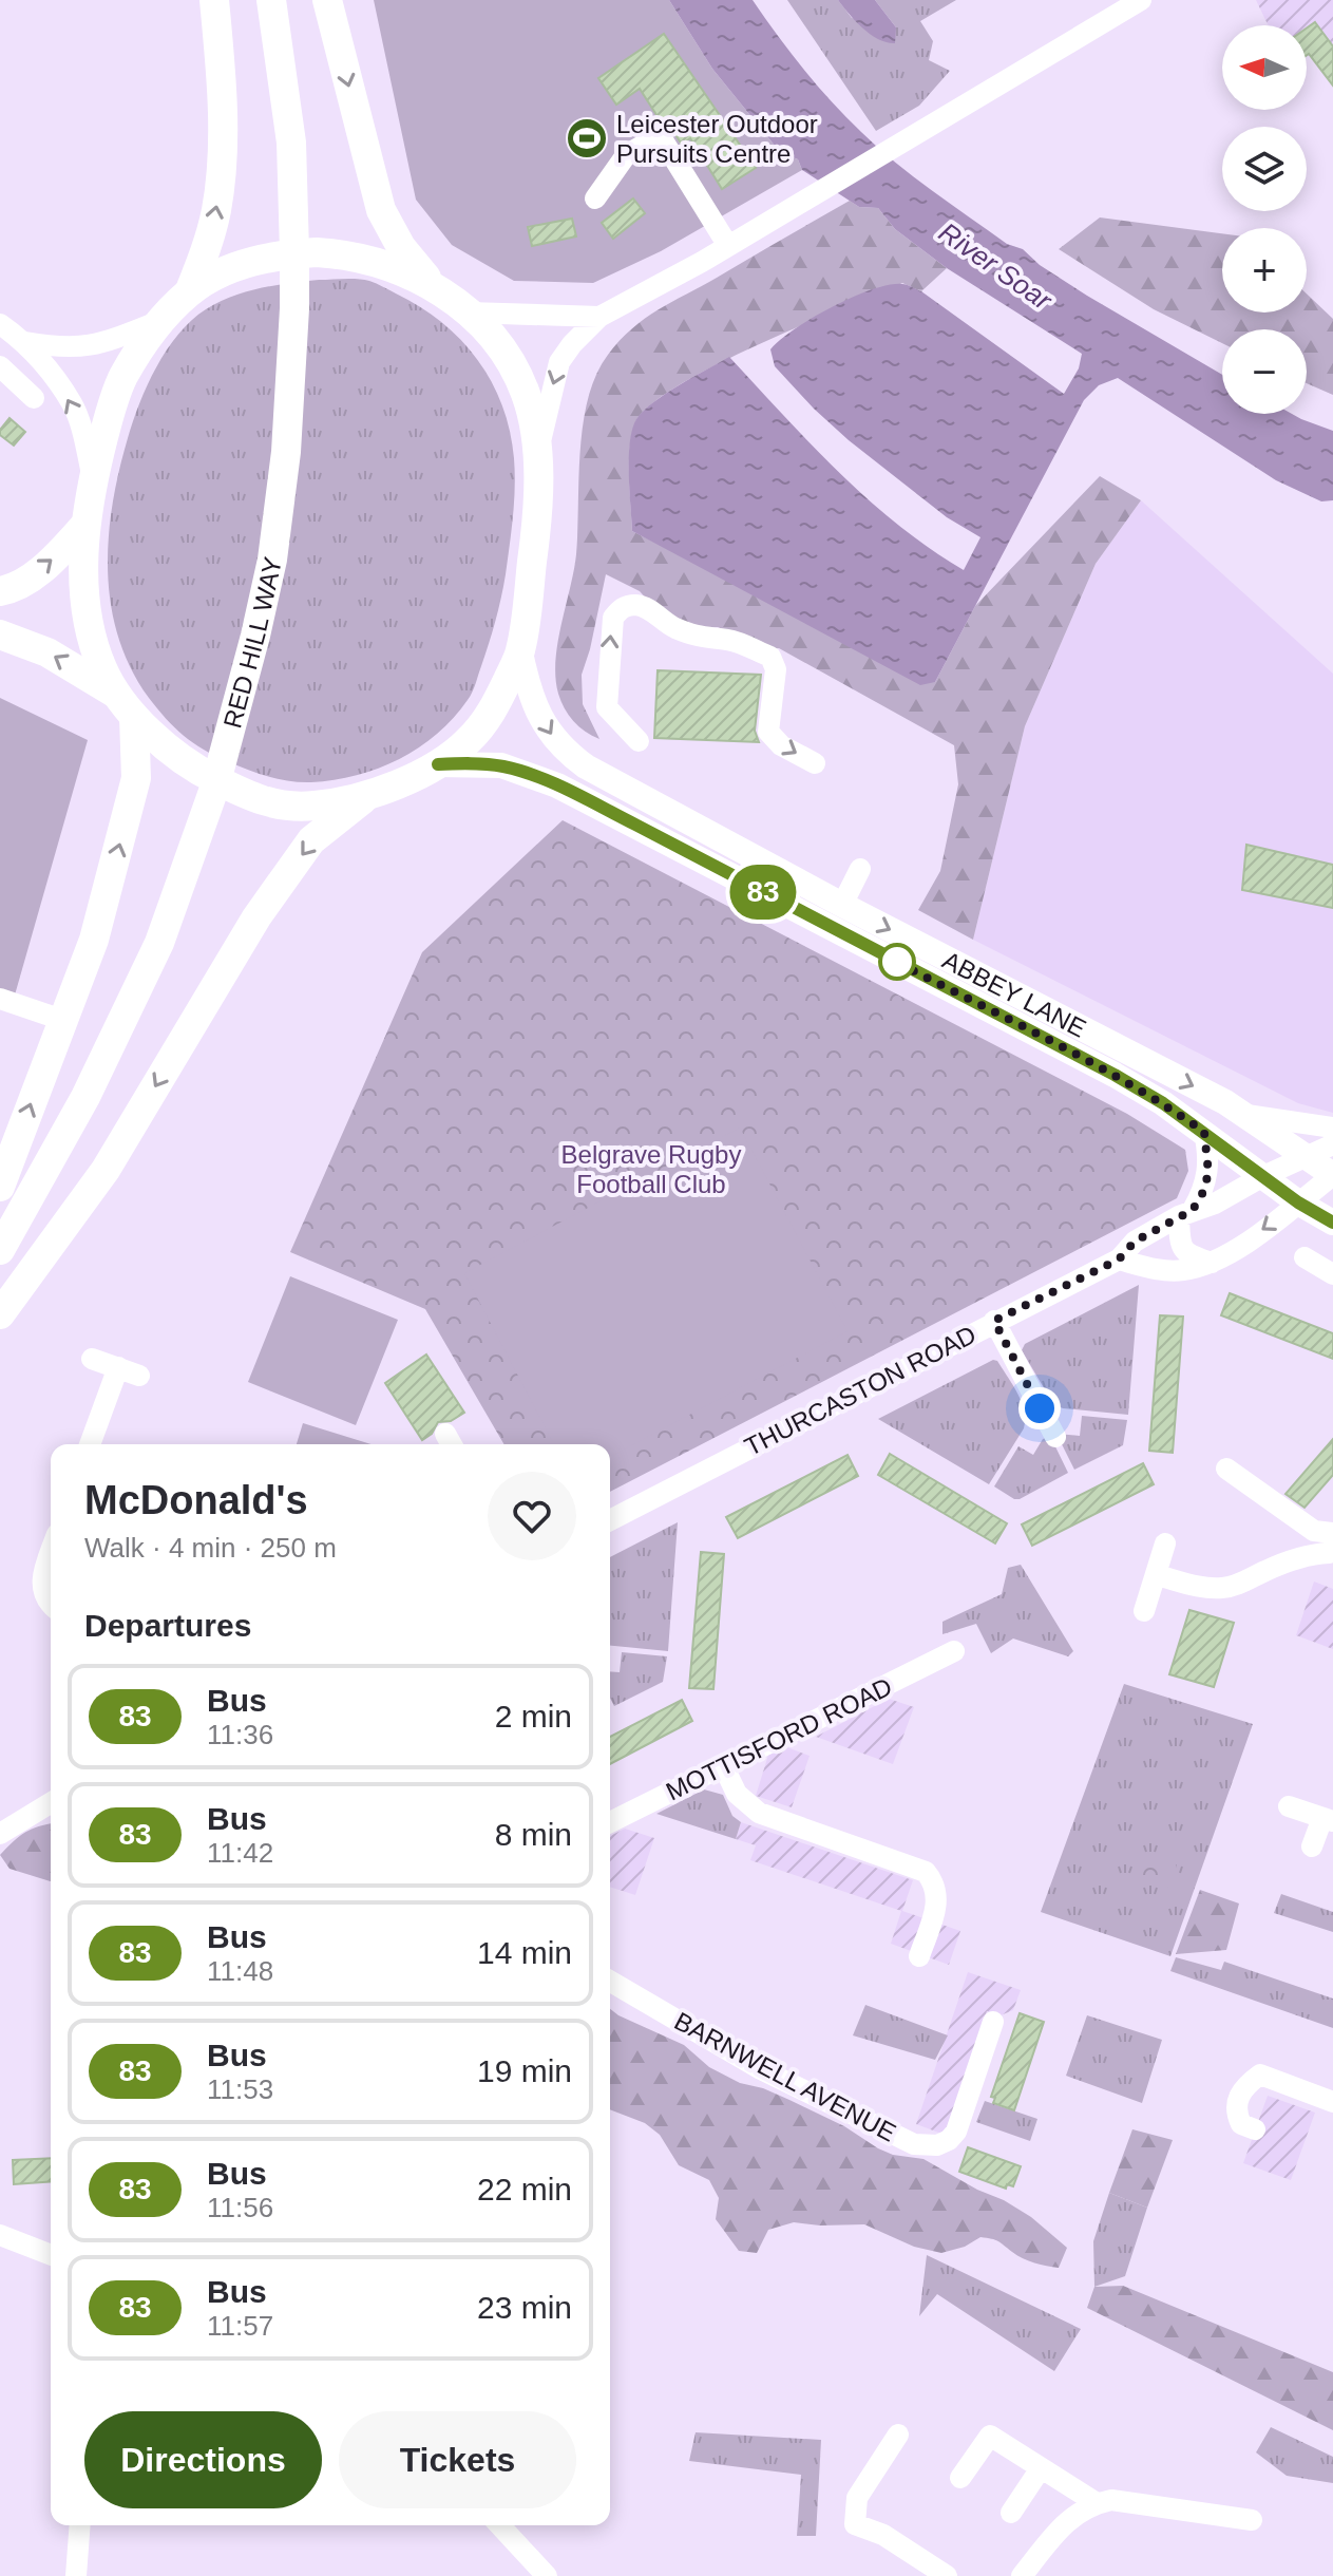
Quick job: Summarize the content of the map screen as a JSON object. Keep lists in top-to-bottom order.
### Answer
{
  "streets": {
    "highway": ["RED HILL WAY"],
    "main road": ["ABBEY LANE"],
    "street": ["THURCASTON ROAD", "MOTTISFORD ROAD", "BARNWELL AVENUE"]
  },
  "crossings": [
    ["ABBEY LANE", "THURCASTON ROAD"]
  ],
  "water": ["River Soar"],
  "parks": ["Belgrave Rugby Football Club"],
  "places": {
    "sports": ["Leicester Outdoor Pursuits Centre"]
  },
  "lines": ["bus line 83"],
  "north": "left",
  "page": {
    "on_map": "83",
    "map_buttons": ["+", "−"],
    "heading": [
      ["McDonald's", "Walk · 4 min · 250 m"],
      "Departures"
    ],
    "list": [
      {
        "mark": "83",
        "name": "Bus",
        "note": "11:36",
        "value": "2 min"
      },
      {
        "mark": "83",
        "name": "Bus",
        "note": "11:42",
        "value": "8 min"
      },
      {
        "mark": "83",
        "name": "Bus",
        "note": "11:48",
        "value": "14 min"
      },
      {
        "mark": "83",
        "name": "Bus",
        "note": "11:53",
        "value": "19 min"
      },
      {
        "mark": "83",
        "name": "Bus",
        "note": "11:56",
        "value": "22 min"
      },
      {
        "mark": "83",
        "name": "Bus",
        "note": "11:57",
        "value": "23 min"
      }
    ],
    "buttons": ["Directions", "Tickets"]
  }
}
